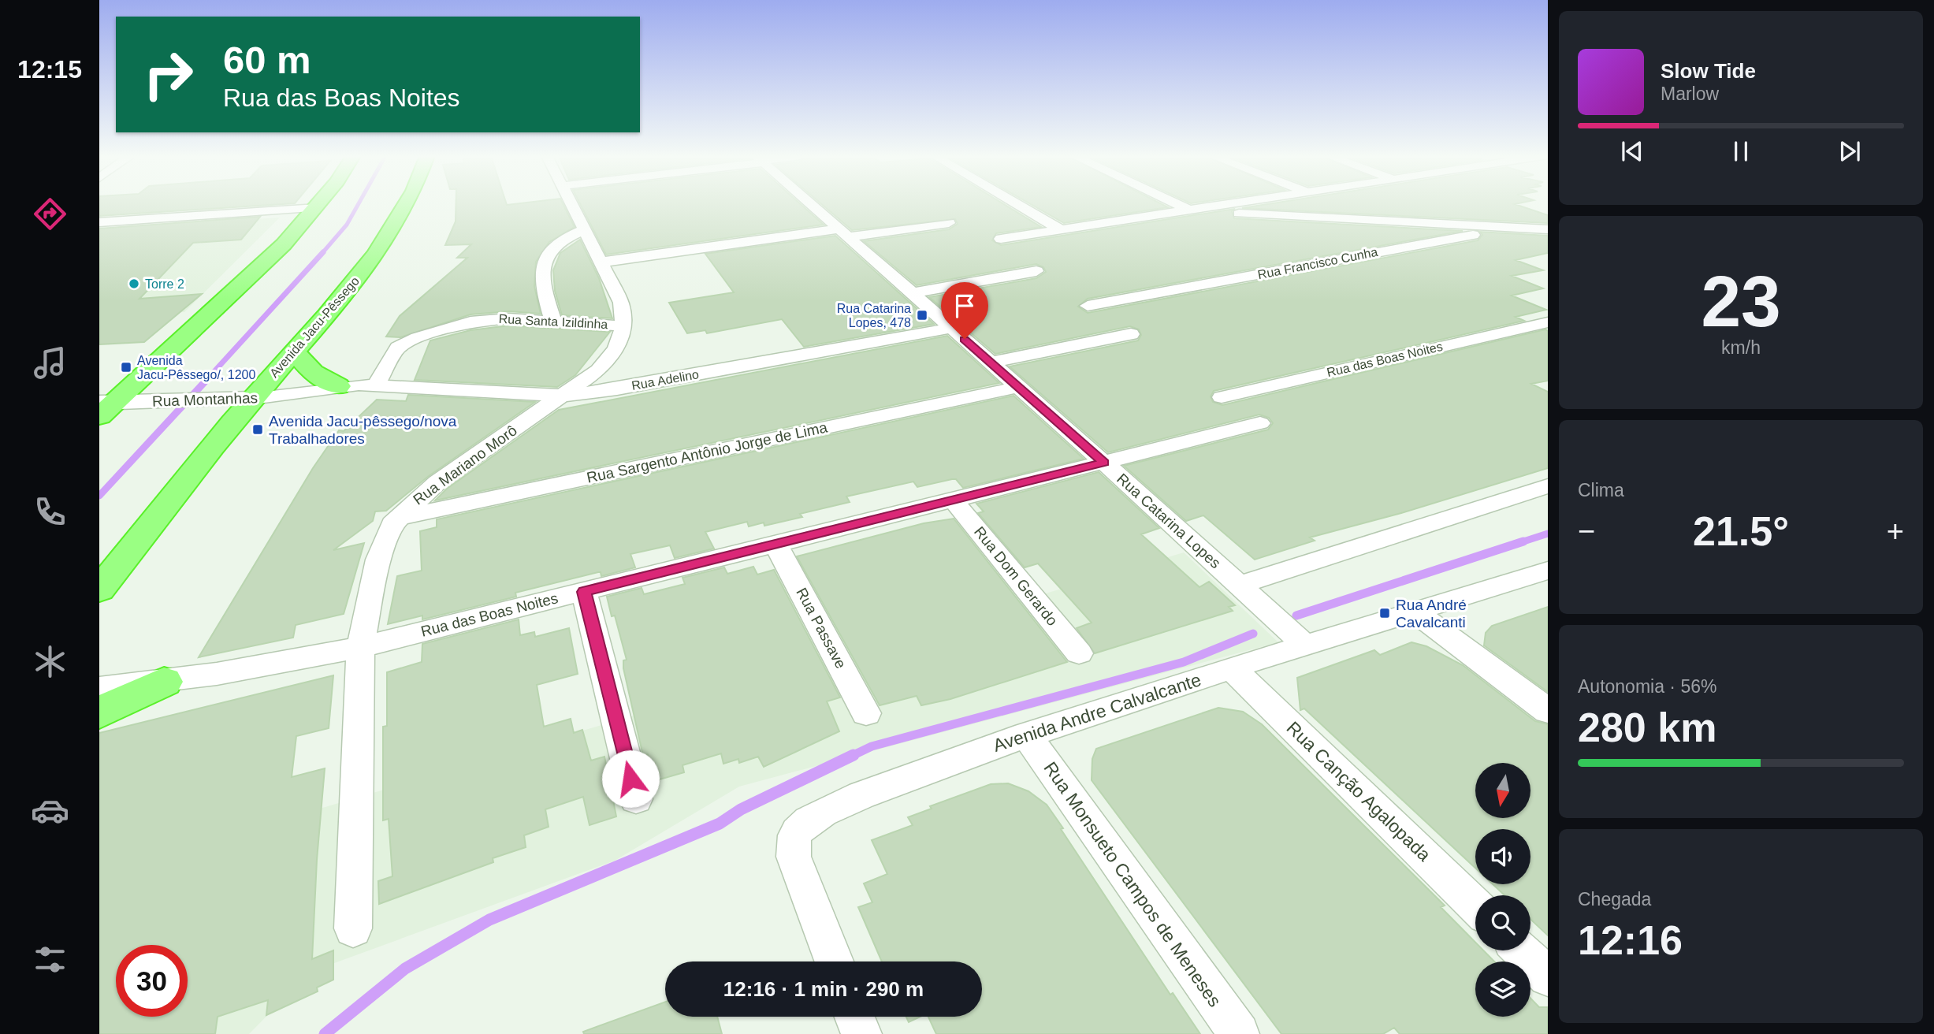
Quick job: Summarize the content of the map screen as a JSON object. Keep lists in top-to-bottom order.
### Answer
{
  "streets": {
    "highway": ["Avenida Jacu-Pêssego"],
    "street": [
      "Rua Francisco Cunha",
      "Rua Santa Izildinha",
      "Rua das Boas Noites",
      "Rua Adelino",
      "Rua Montanhas",
      "Rua Sargento Antônio Jorge de Lima",
      "Rua Mariano Morô",
      "Rua Catarina Lopes",
      "Rua Dom Gerardo",
      "Rua Passave",
      "Avenida Andre Calvalcante",
      "Rua Canção Agalopada",
      "Rua Monsueto Campos de Meneses"
    ]
  },
  "crossings": [
    ["Rua Santa Izildinha", "Rua Adelino"],
    ["Rua Santa Izildinha", "Rua Montanhas"],
    ["Rua Santa Izildinha", "Rua Mariano Morô"],
    ["Avenida Jacu-Pêssego", "Rua Montanhas"],
    ["Rua das Boas Noites", "Rua Mariano Morô"],
    ["Rua das Boas Noites", "Rua Catarina Lopes"],
    ["Rua das Boas Noites", "Rua Dom Gerardo"],
    ["Rua das Boas Noites", "Rua Passave"],
    ["Rua Adelino", "Rua Montanhas"],
    ["Rua Adelino", "Rua Mariano Morô"],
    ["Rua Adelino", "Rua Catarina Lopes"],
    ["Rua Sargento Antônio Jorge de Lima", "Rua Mariano Morô"],
    ["Rua Sargento Antônio Jorge de Lima", "Rua Catarina Lopes"],
    ["Rua Catarina Lopes", "Avenida Andre Calvalcante"],
    ["Avenida Andre Calvalcante", "Rua Canção Agalopada"],
    ["Avenida Andre Calvalcante", "Rua Monsueto Campos de Meneses"]
  ],
  "places": {
    "other": ["Torre 2"],
    "transit": [
      "Rua Catarina Lopes, 478",
      "Avenida Jacu-Pêssego/, 1200",
      "Avenida Jacu-pêssego/nova Trabalhadores",
      "Rua André Cavalcanti"
    ]
  },
  "north": "bottom",
  "page": {
    "tabs": "12:15",
    "turn": ["60 m", "Rua das Boas Noites"],
    "song": ["Slow Tide", "Marlow"],
    "tile": [
      ["23", "km/h"],
      "Clima",
      ["Autonomia · 56%", "280 km"],
      ["Chegada", "12:16"]
    ],
    "heat": ["−", "21.5°", "+"],
    "limit": "30",
    "trip": "12:16 · 1 min · 290 m"
  }
}
